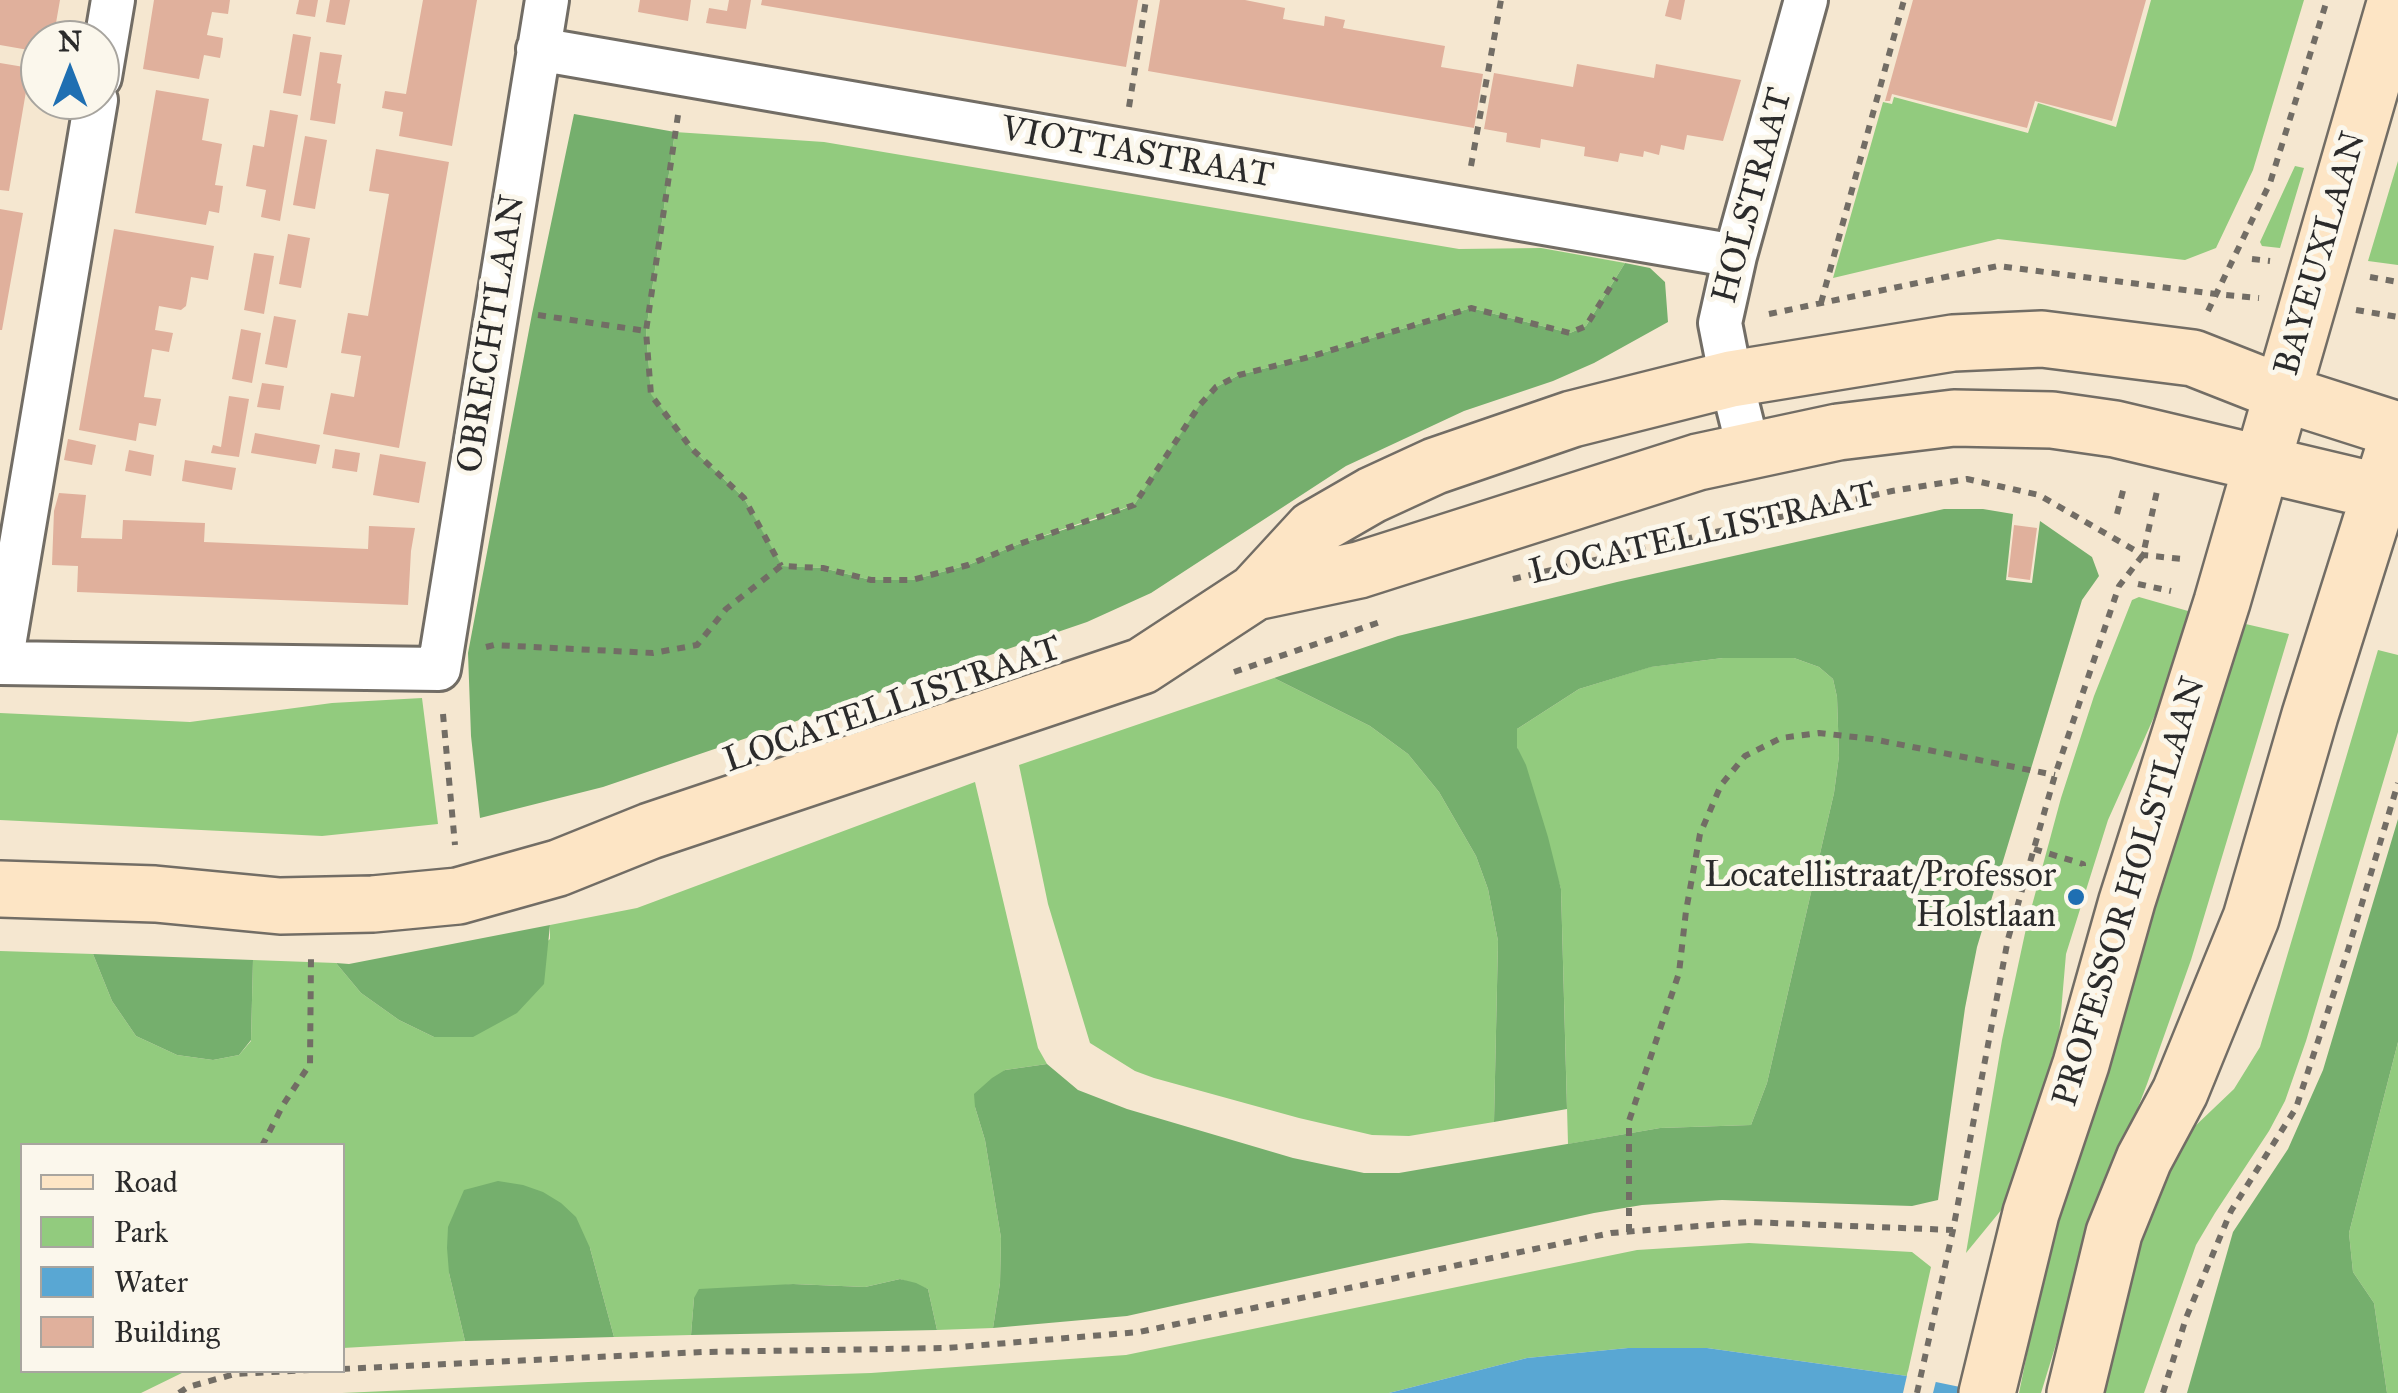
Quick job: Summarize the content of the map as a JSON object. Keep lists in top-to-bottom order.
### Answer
{
  "streets": {
    "main road": ["BAYEUXLAAN", "LOCATELLISTRAAT", "PROFESSOR HOLSTLAAN"],
    "street": ["VIOTTASTRAAT", "HOLSTRAAT", "OBRECHTLAAN"]
  },
  "crossings": [
    ["VIOTTASTRAAT", "HOLSTRAAT"],
    ["VIOTTASTRAAT", "OBRECHTLAAN"],
    ["HOLSTRAAT", "LOCATELLISTRAAT"],
    ["BAYEUXLAAN", "LOCATELLISTRAAT"],
    ["BAYEUXLAAN", "PROFESSOR HOLSTLAAN"],
    ["LOCATELLISTRAAT", "PROFESSOR HOLSTLAAN"]
  ],
  "places": ["Locatellistraat/Professor Holstlaan"],
  "legend": [
    "Road",
    "Park",
    "Water",
    "Building"
  ],
  "north": "top"
}
